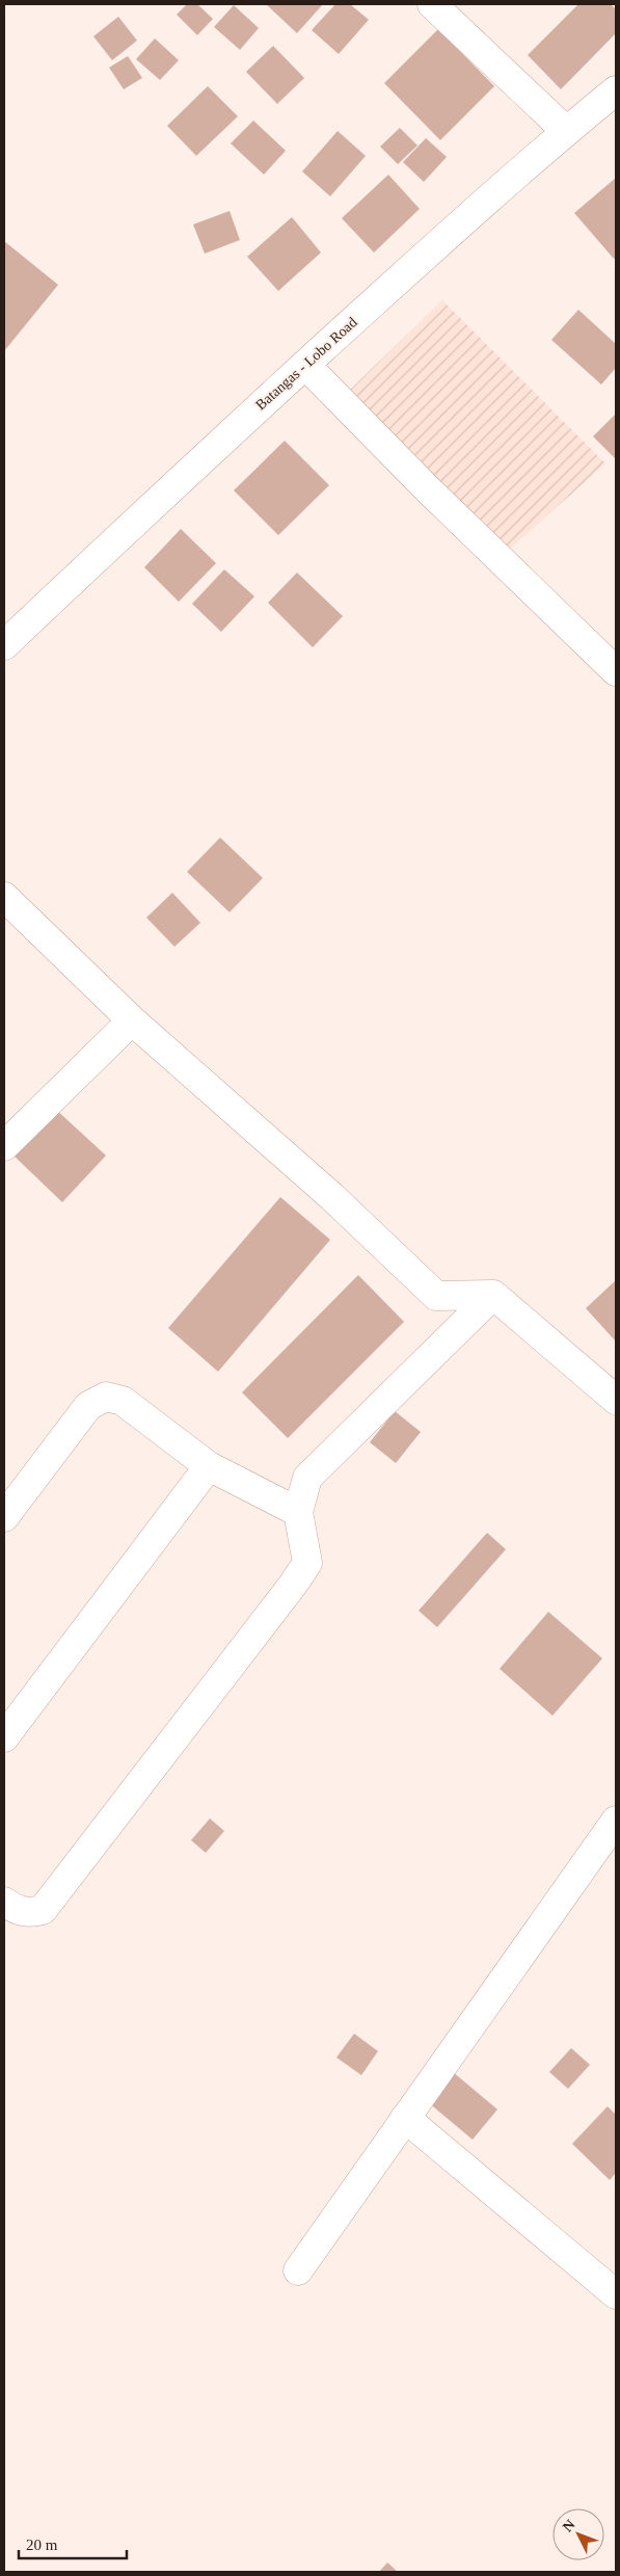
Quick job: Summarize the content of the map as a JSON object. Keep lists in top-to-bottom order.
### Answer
{
  "streets": {
    "street": ["Batangas - Lobo Road"]
  },
  "scale_bar": "20 m",
  "north": "top left"
}
